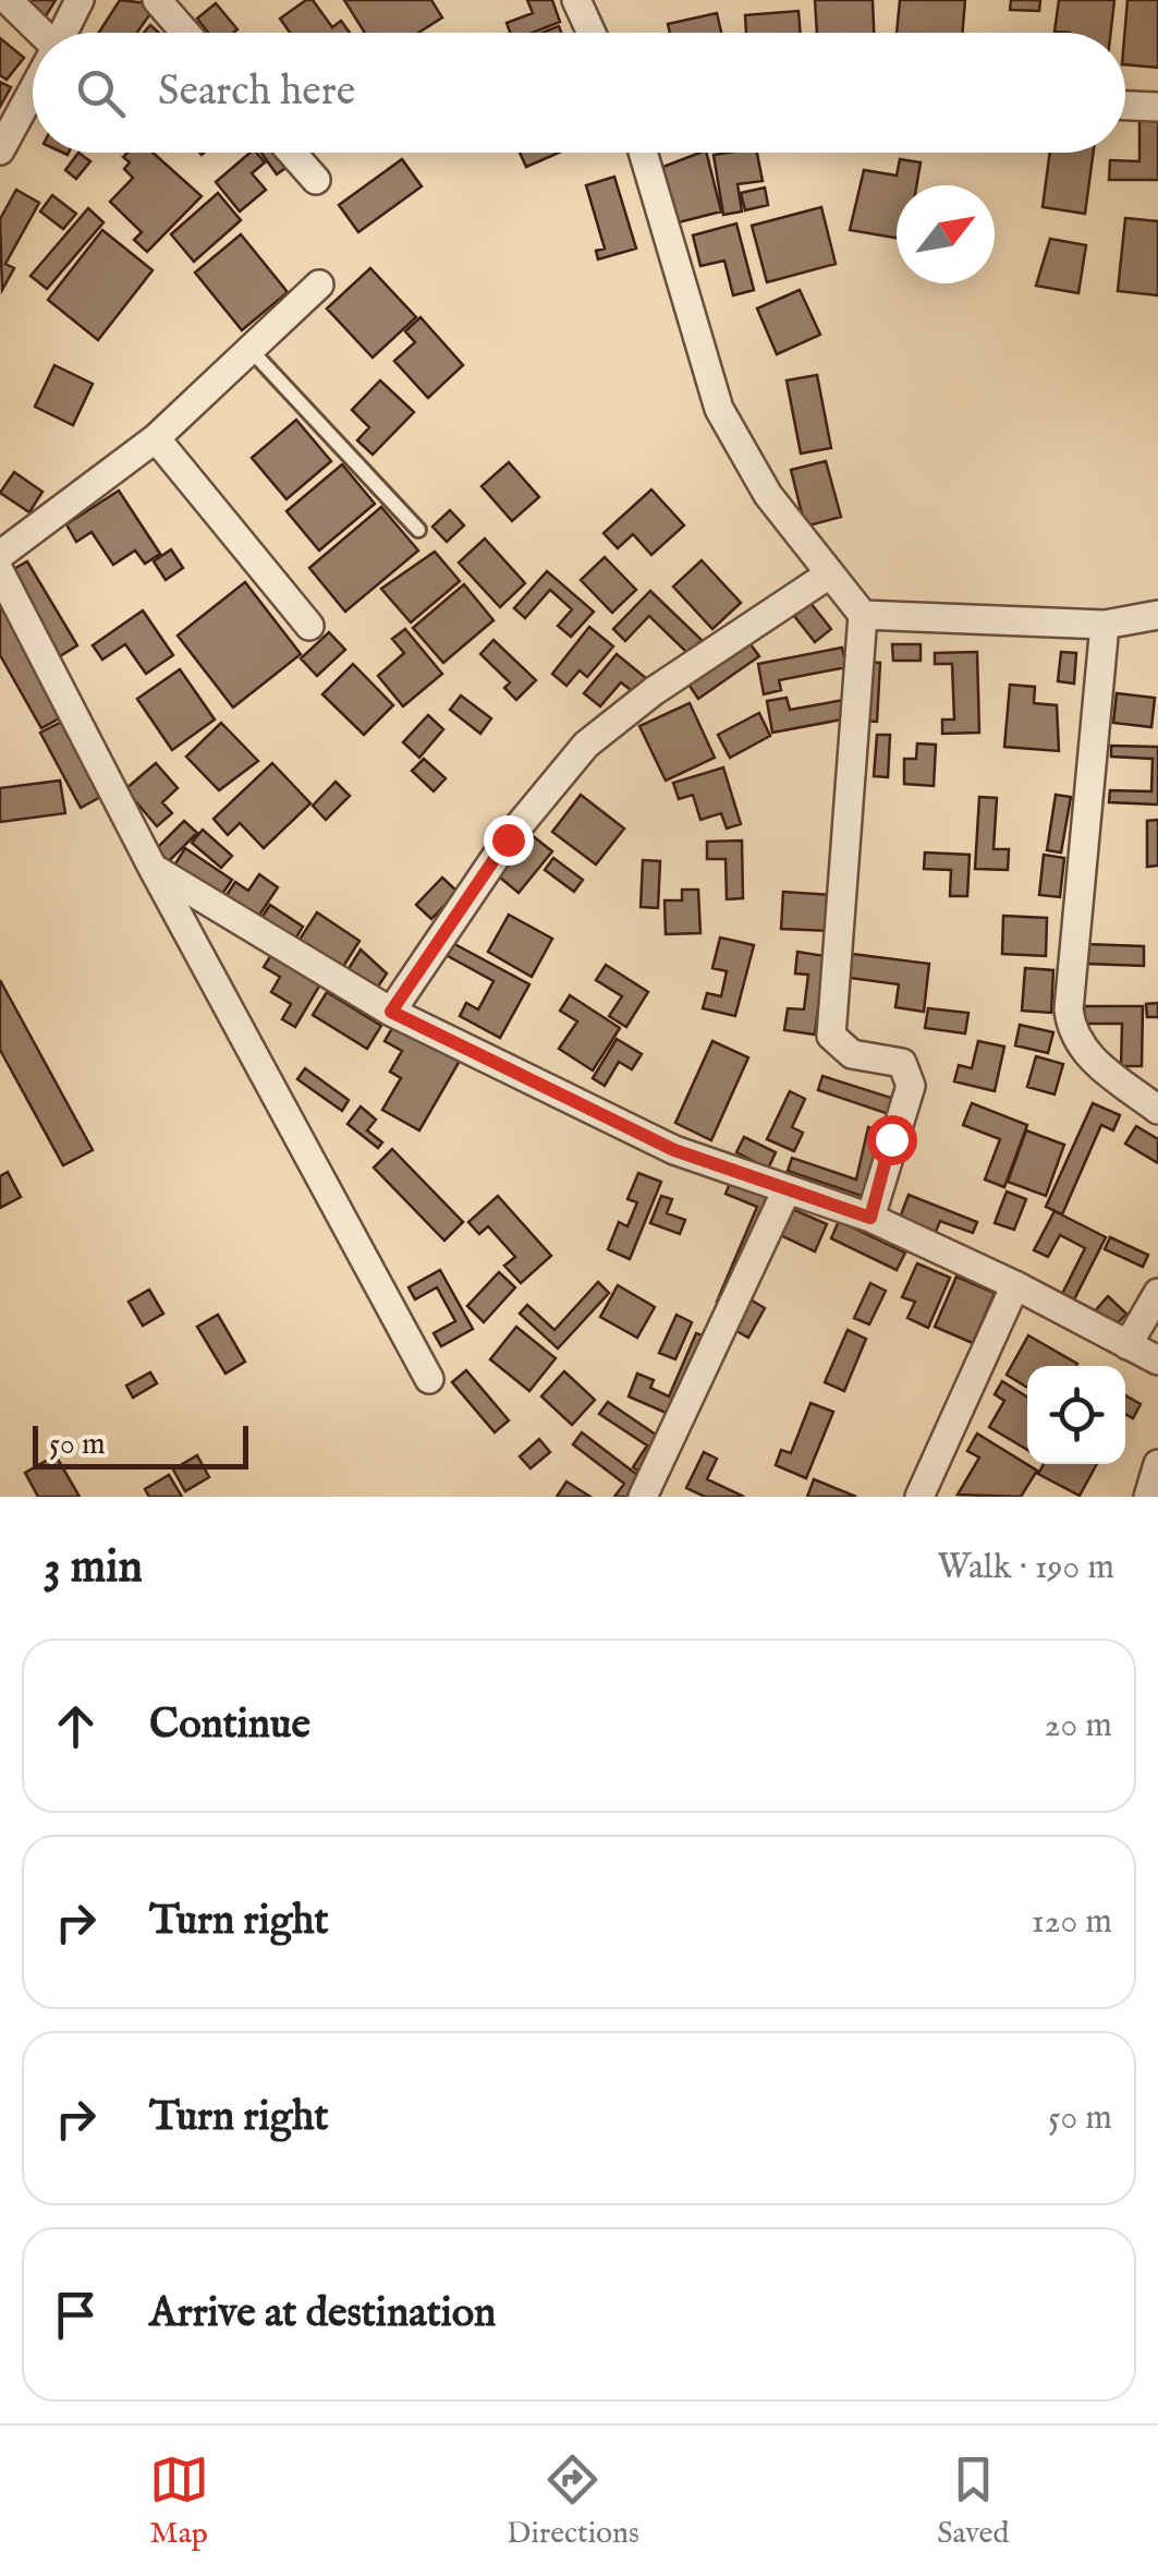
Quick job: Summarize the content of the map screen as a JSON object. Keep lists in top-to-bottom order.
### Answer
{
  "scale_bar": "50 m",
  "north": "top right",
  "page": {
    "search": "Search here",
    "scale": "50 m",
    "heading": ["3 min", "Walk · 190 m"],
    "list": [
      ["Continue", "20 m"],
      ["Turn right", "120 m"],
      ["Turn right", "50 m"],
      "Arrive at destination"
    ],
    "nav": ["Map", "Directions", "Saved"]
  }
}
